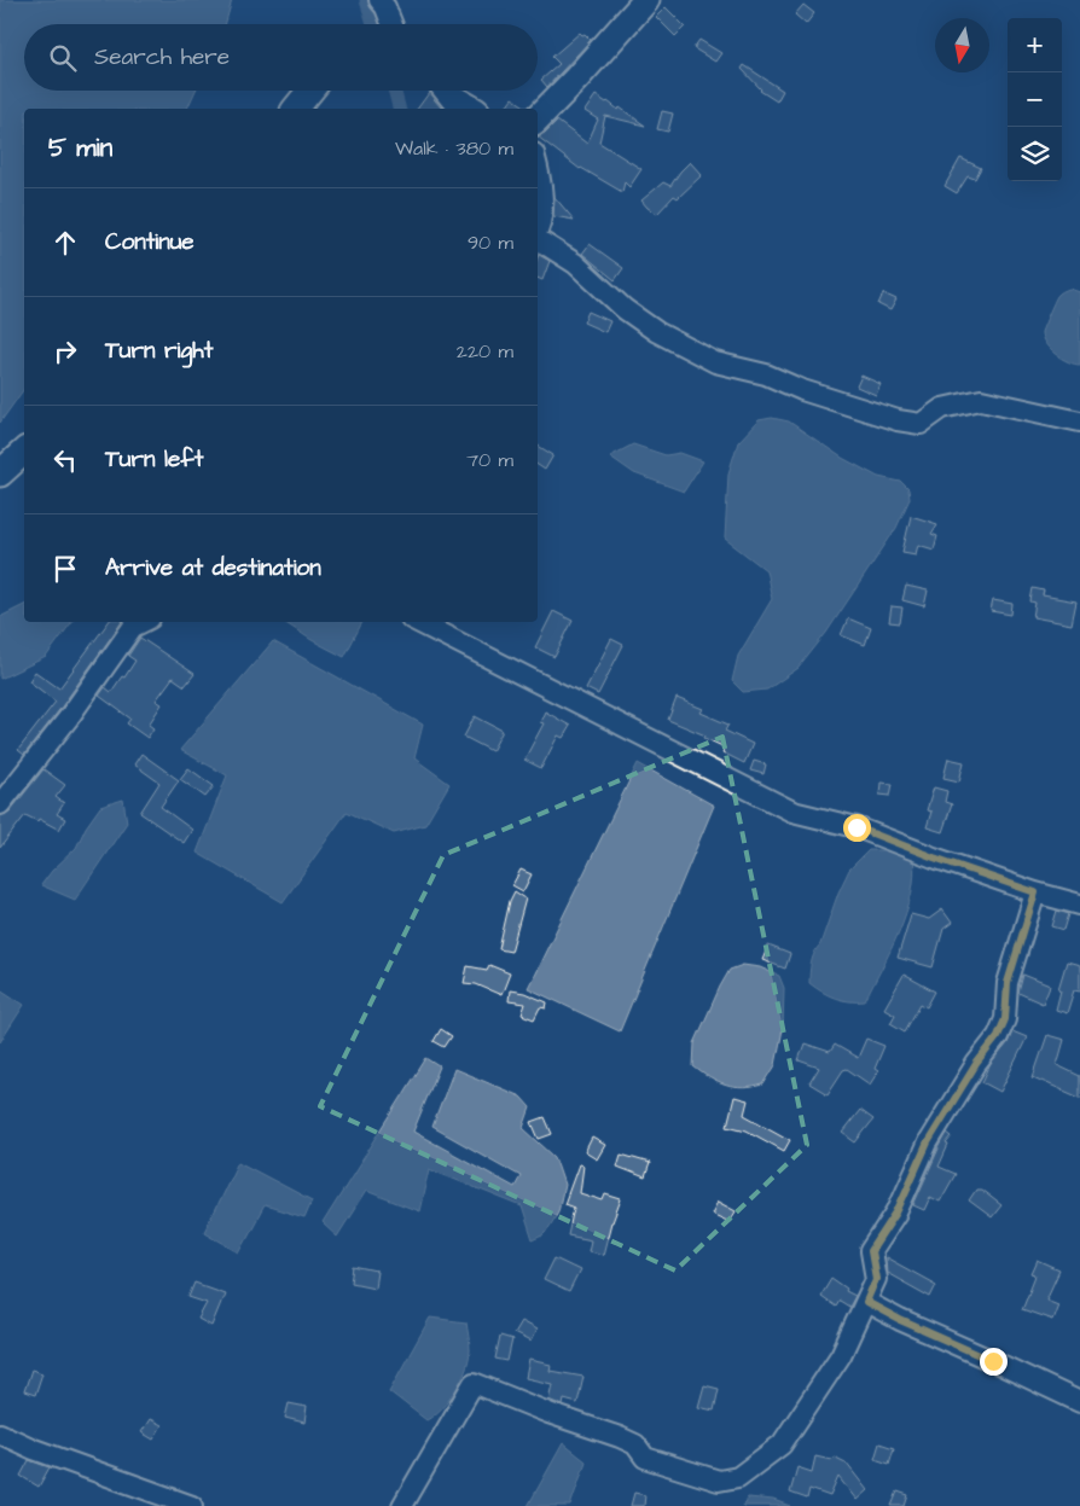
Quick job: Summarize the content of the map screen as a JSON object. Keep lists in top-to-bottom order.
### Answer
{
  "north": "bottom",
  "page": {
    "map_buttons": ["+", "−"],
    "search": "Search here",
    "heading": ["5 min", "Walk · 380 m"],
    "list": [
      ["Continue", "90 m"],
      ["Turn right", "220 m"],
      ["Turn left", "70 m"],
      "Arrive at destination"
    ]
  }
}
